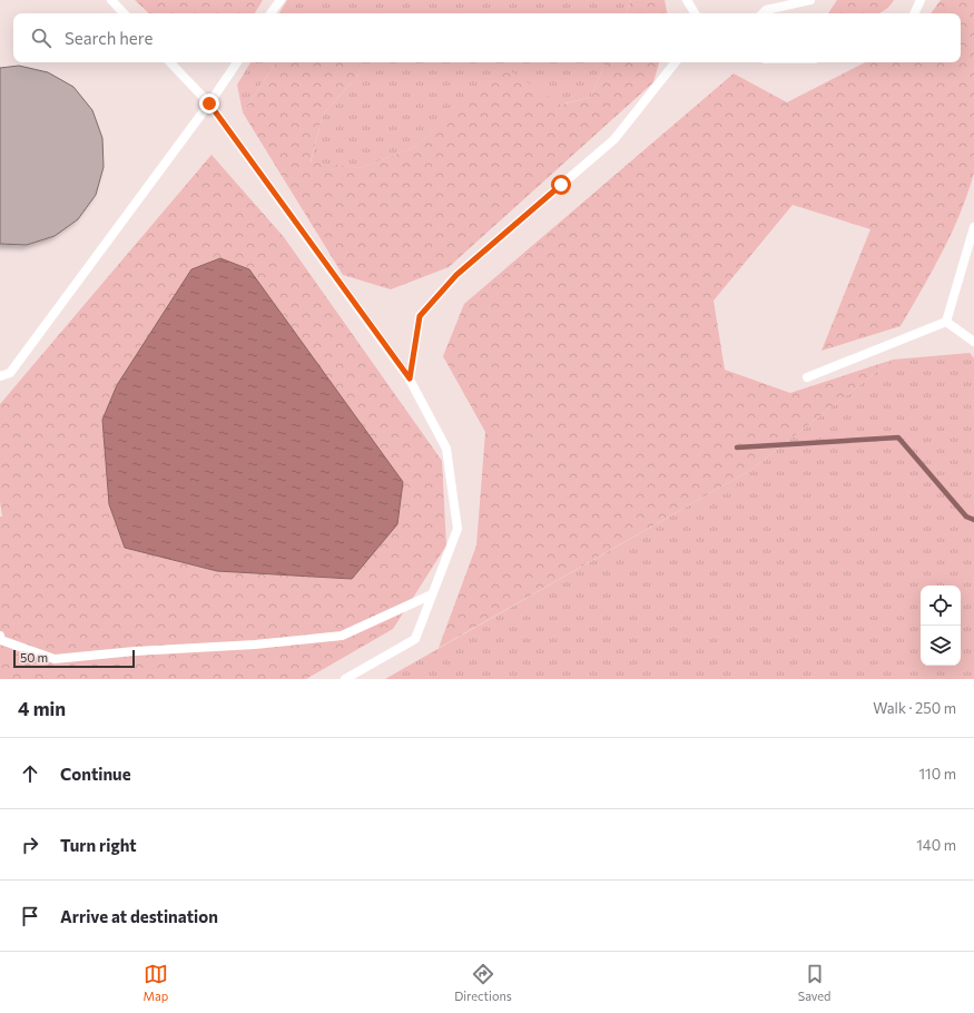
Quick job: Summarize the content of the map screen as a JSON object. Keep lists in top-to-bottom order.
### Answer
{
  "scale_bar": "50 m",
  "page": {
    "search": "Search here",
    "scale": "50 m",
    "heading": ["4 min", "Walk · 250 m"],
    "list": [
      ["Continue", "110 m"],
      ["Turn right", "140 m"],
      "Arrive at destination"
    ],
    "nav": ["Map", "Directions", "Saved"]
  }
}
